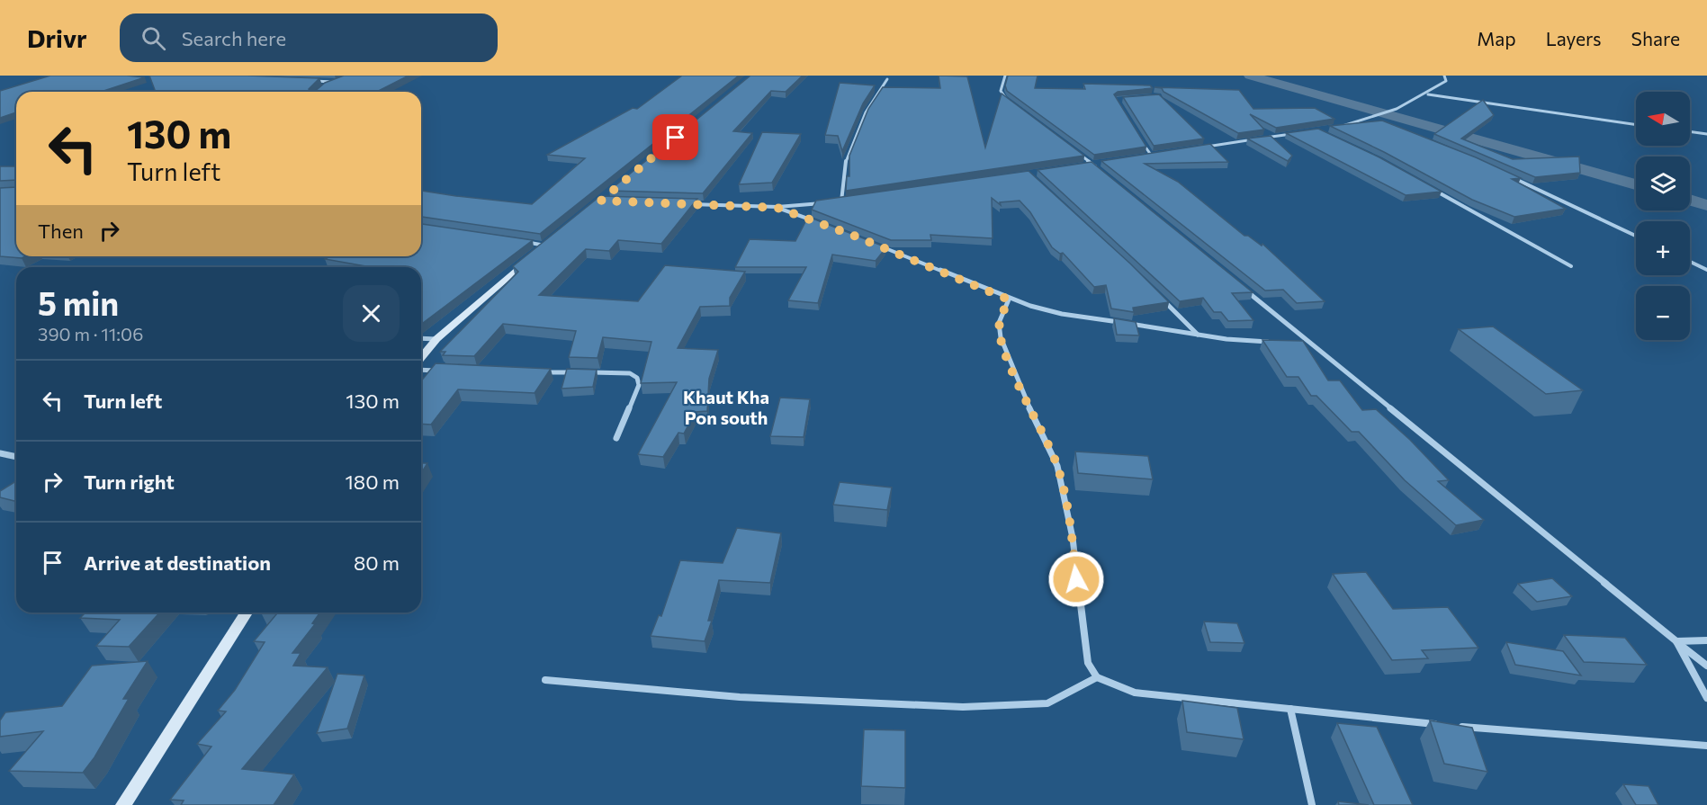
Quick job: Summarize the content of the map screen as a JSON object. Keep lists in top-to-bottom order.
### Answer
{
  "districts": ["Khaut Kha Pon south"],
  "north": "left",
  "page": {
    "header": "Drivr",
    "search": "Search here",
    "nav": ["Map", "Layers", "Share"],
    "map_buttons": ["+", "−"],
    "turn": ["130 m", "Turn left"],
    "then": "Then",
    "heading": ["5 min", "390 m · 11:06"],
    "list": [
      {
        "name": "Turn left",
        "value": "130 m"
      },
      {
        "name": "Turn right",
        "value": "180 m"
      },
      {
        "name": "Arrive at destination",
        "value": "80 m"
      }
    ]
  }
}
